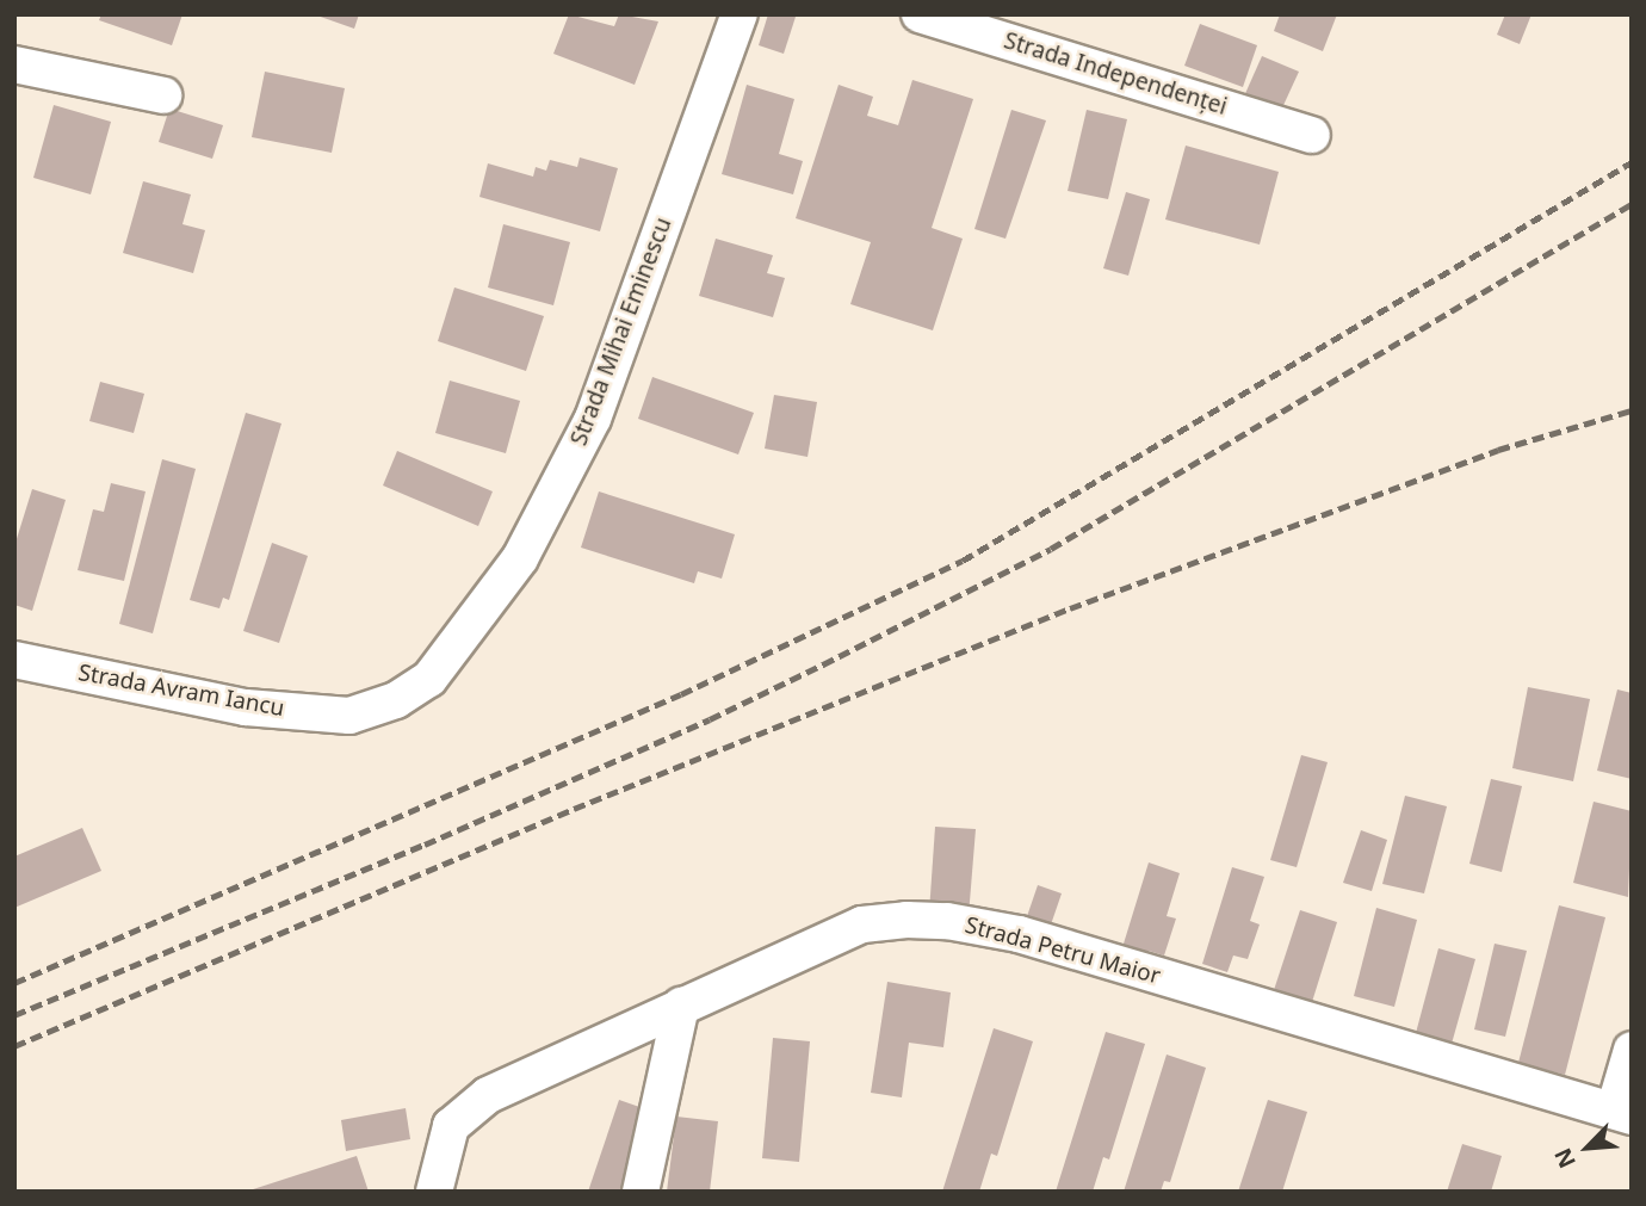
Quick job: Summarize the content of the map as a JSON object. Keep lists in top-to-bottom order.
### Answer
{
  "streets": {
    "street": [
      "Strada Independenței",
      "Strada Mihai Eminescu",
      "Strada Avram Iancu",
      "Strada Petru Maior"
    ]
  },
  "crossings": [
    ["Strada Mihai Eminescu", "Strada Avram Iancu"]
  ],
  "north": "bottom left"
}
